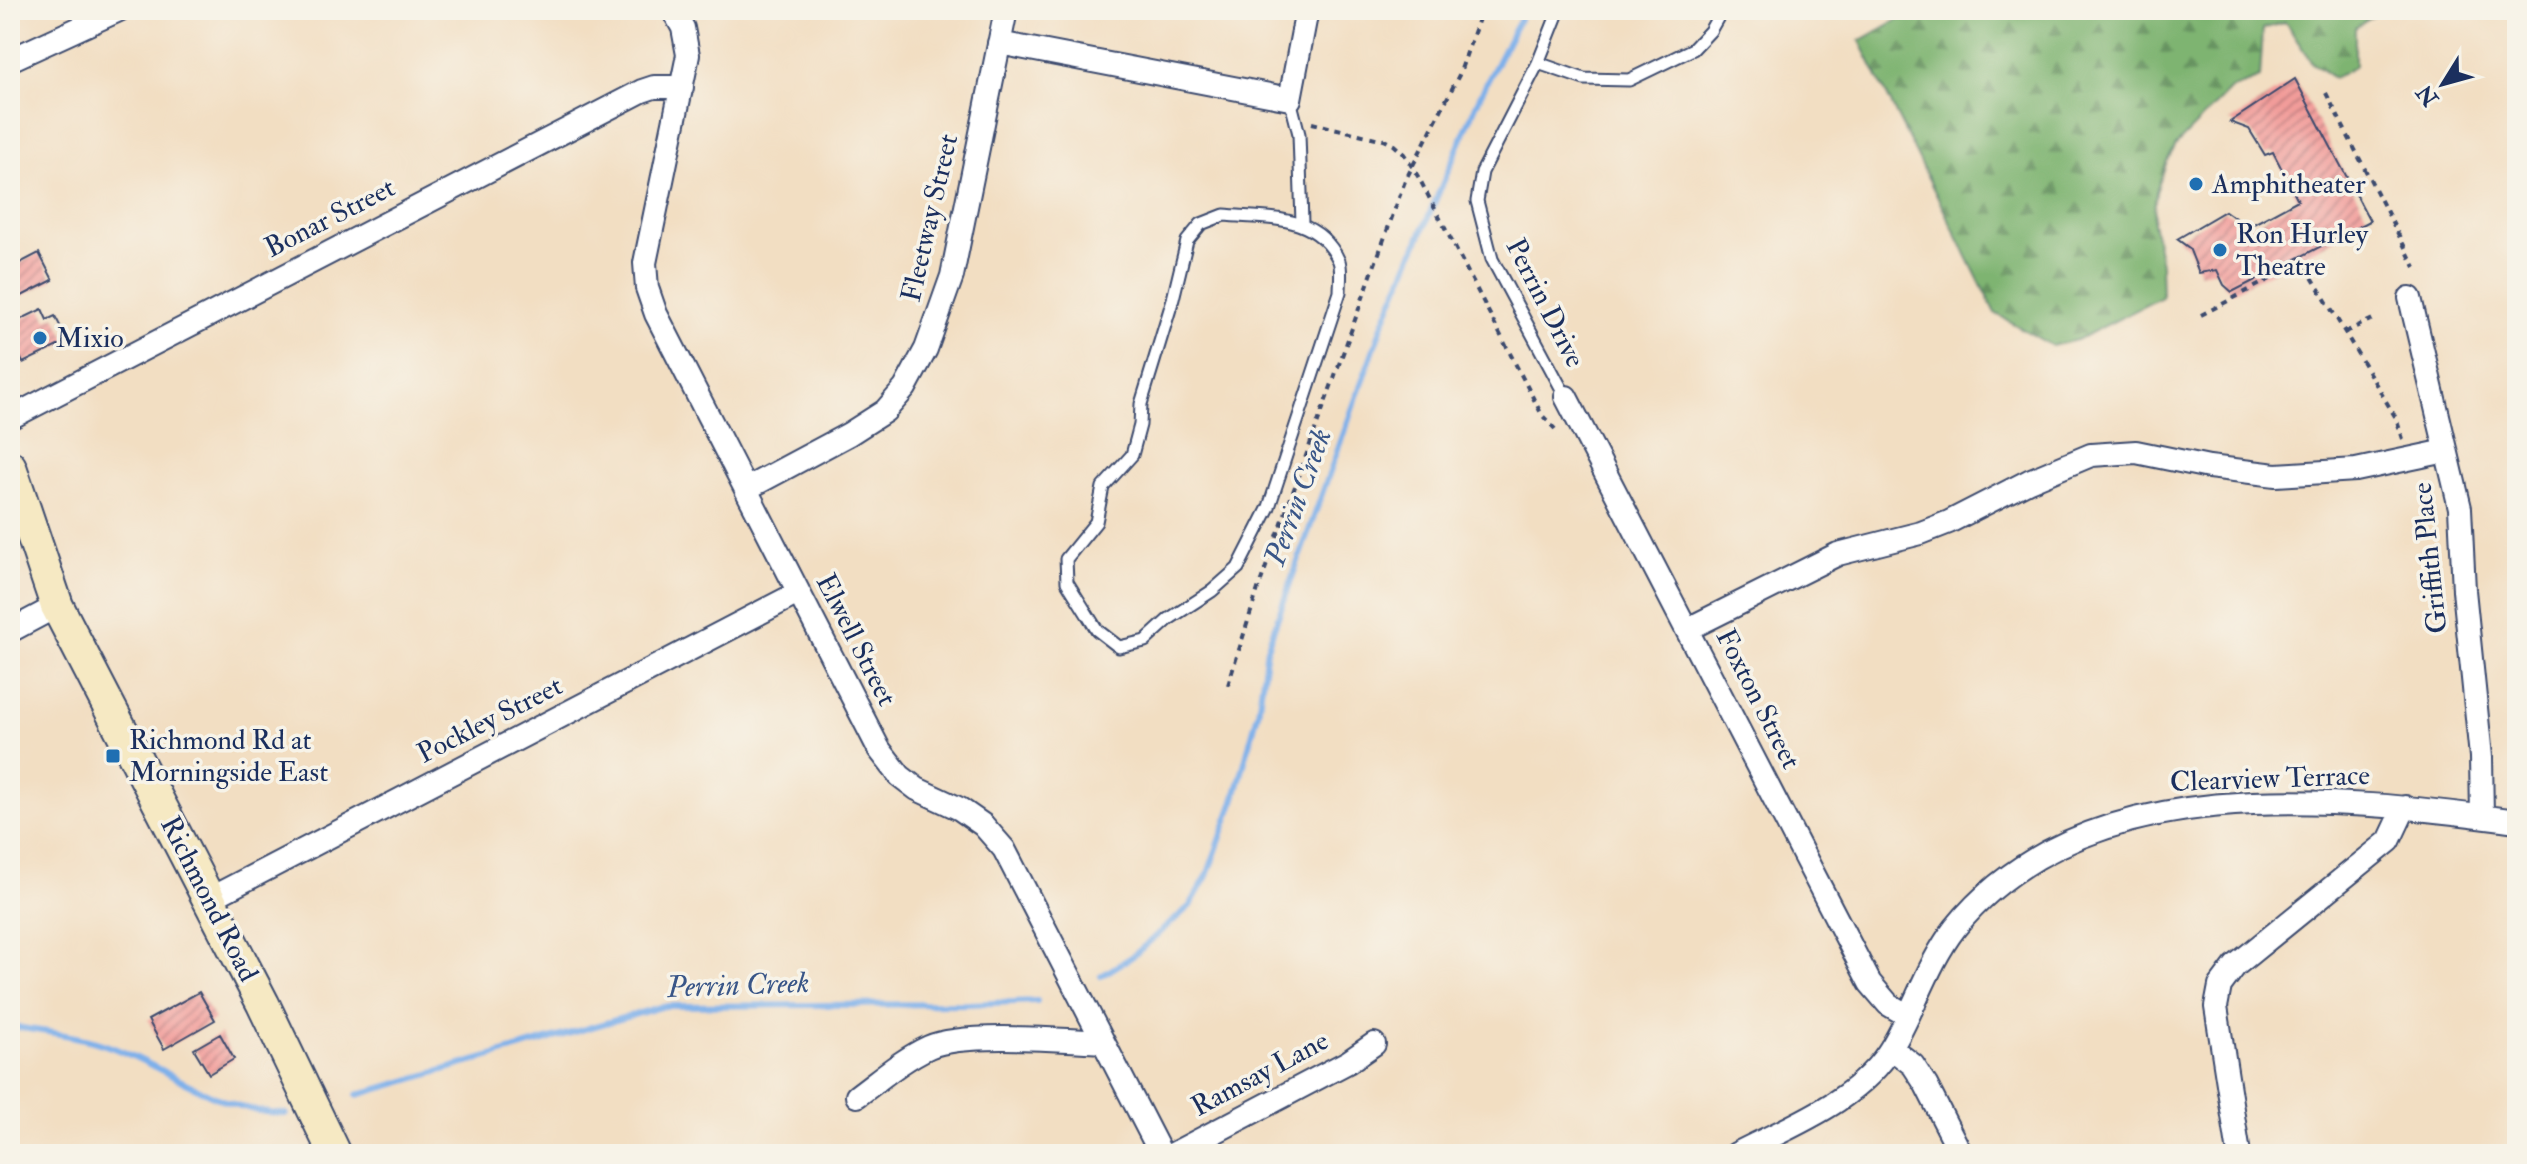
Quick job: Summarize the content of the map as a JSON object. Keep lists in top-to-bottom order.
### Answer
{
  "streets": {
    "main road": ["Richmond Road"],
    "street": [
      "Bonar Street",
      "Fleetway Street",
      "Griffith Place",
      "Elwell Street",
      "Foxton Street",
      "Pockley Street",
      "Clearview Terrace",
      "Ramsay Lane"
    ],
    "lane": ["Perrin Drive"]
  },
  "crossings": [
    ["Bonar Street", "Elwell Street"],
    ["Fleetway Street", "Elwell Street"],
    ["Perrin Drive", "Foxton Street"],
    ["Griffith Place", "Clearview Terrace"],
    ["Elwell Street", "Pockley Street"],
    ["Foxton Street", "Clearview Terrace"],
    ["Pockley Street", "Richmond Road"]
  ],
  "water": ["Perrin Creek"],
  "places": {
    "other": ["Amphitheater", "Ron Hurley Theatre", "Mixio"],
    "transit": ["Richmond Rd at Morningside East"]
  },
  "north": "bottom left"
}
